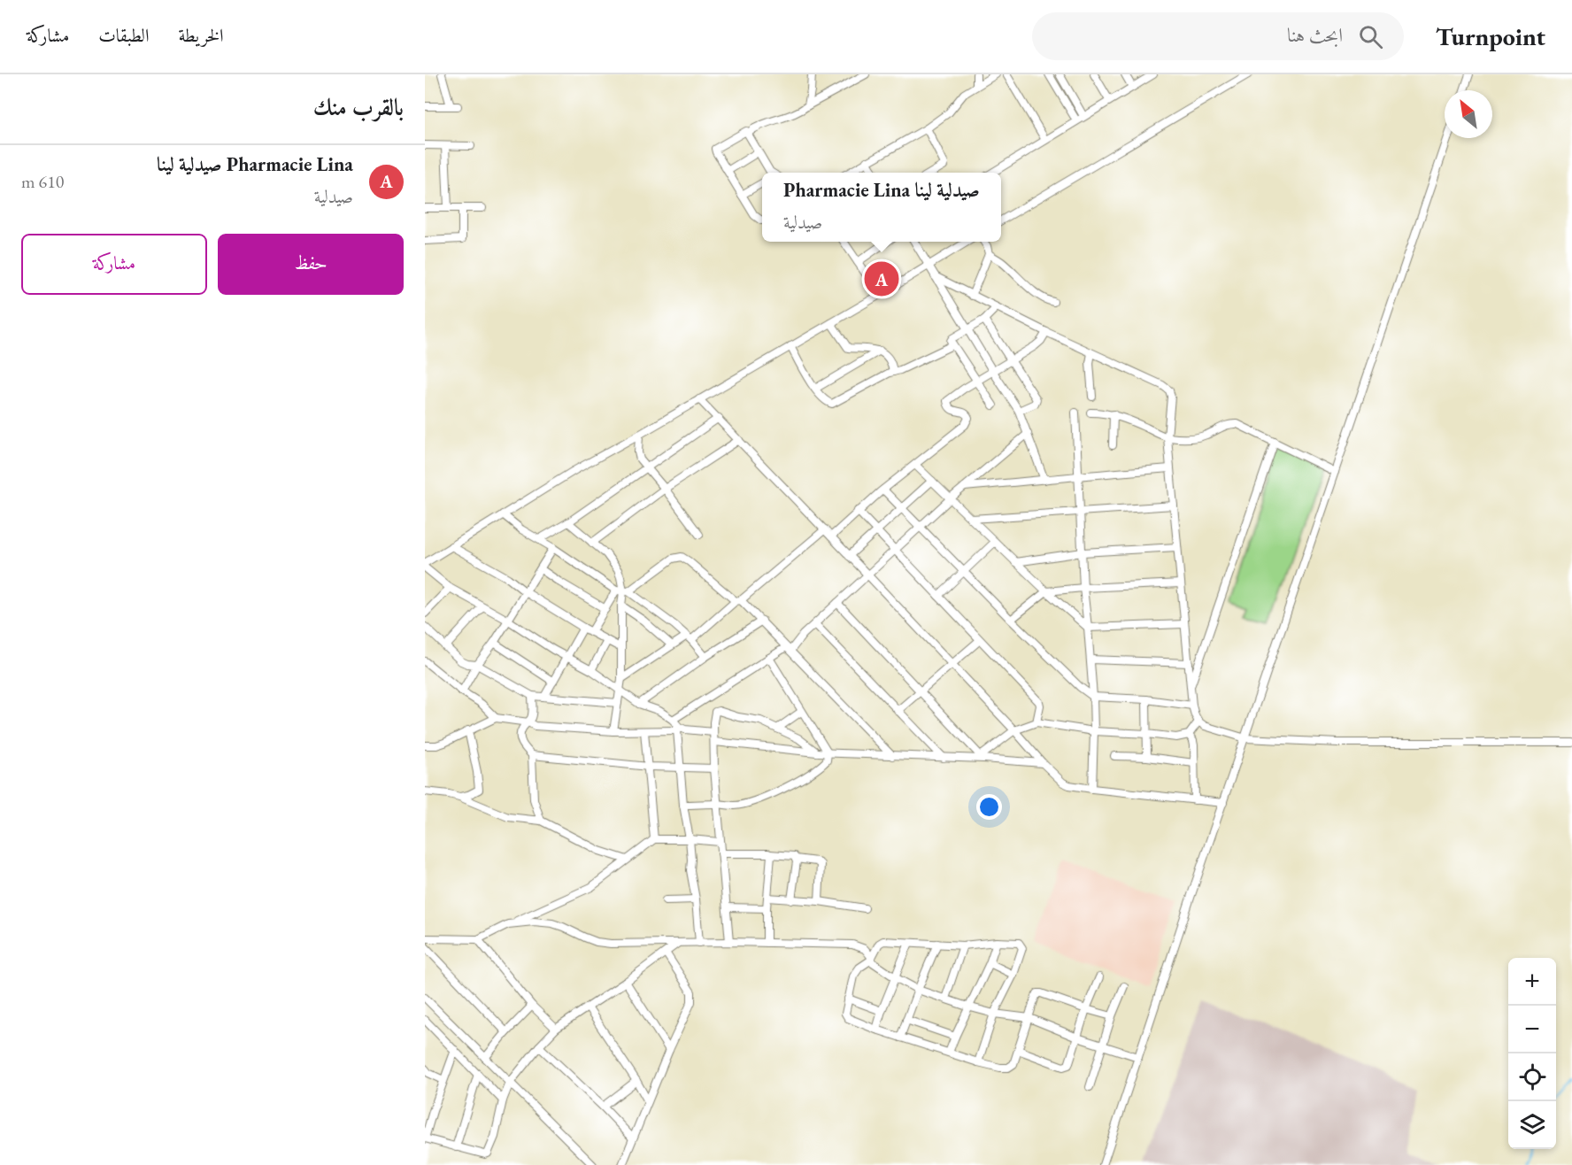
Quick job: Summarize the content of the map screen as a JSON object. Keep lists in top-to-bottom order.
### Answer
{
  "north": "top left",
  "page": {
    "header": "Turnpoint",
    "search": "ابحث هنا",
    "nav": ["الخريطة", "الطبقات", "مشاركة"],
    "heading": "بالقرب منك",
    "list": [
      {
        "mark": "A",
        "name": "Pharmacie Lina صيدلية لينا",
        "note": "صيدلية",
        "value": "610 m"
      }
    ],
    "popup": ["Pharmacie Lina صيدلية لينا", "صيدلية"],
    "buttons": ["حفظ", "مشاركة"],
    "pins": "A",
    "map_buttons": ["+", "−"]
  }
}
